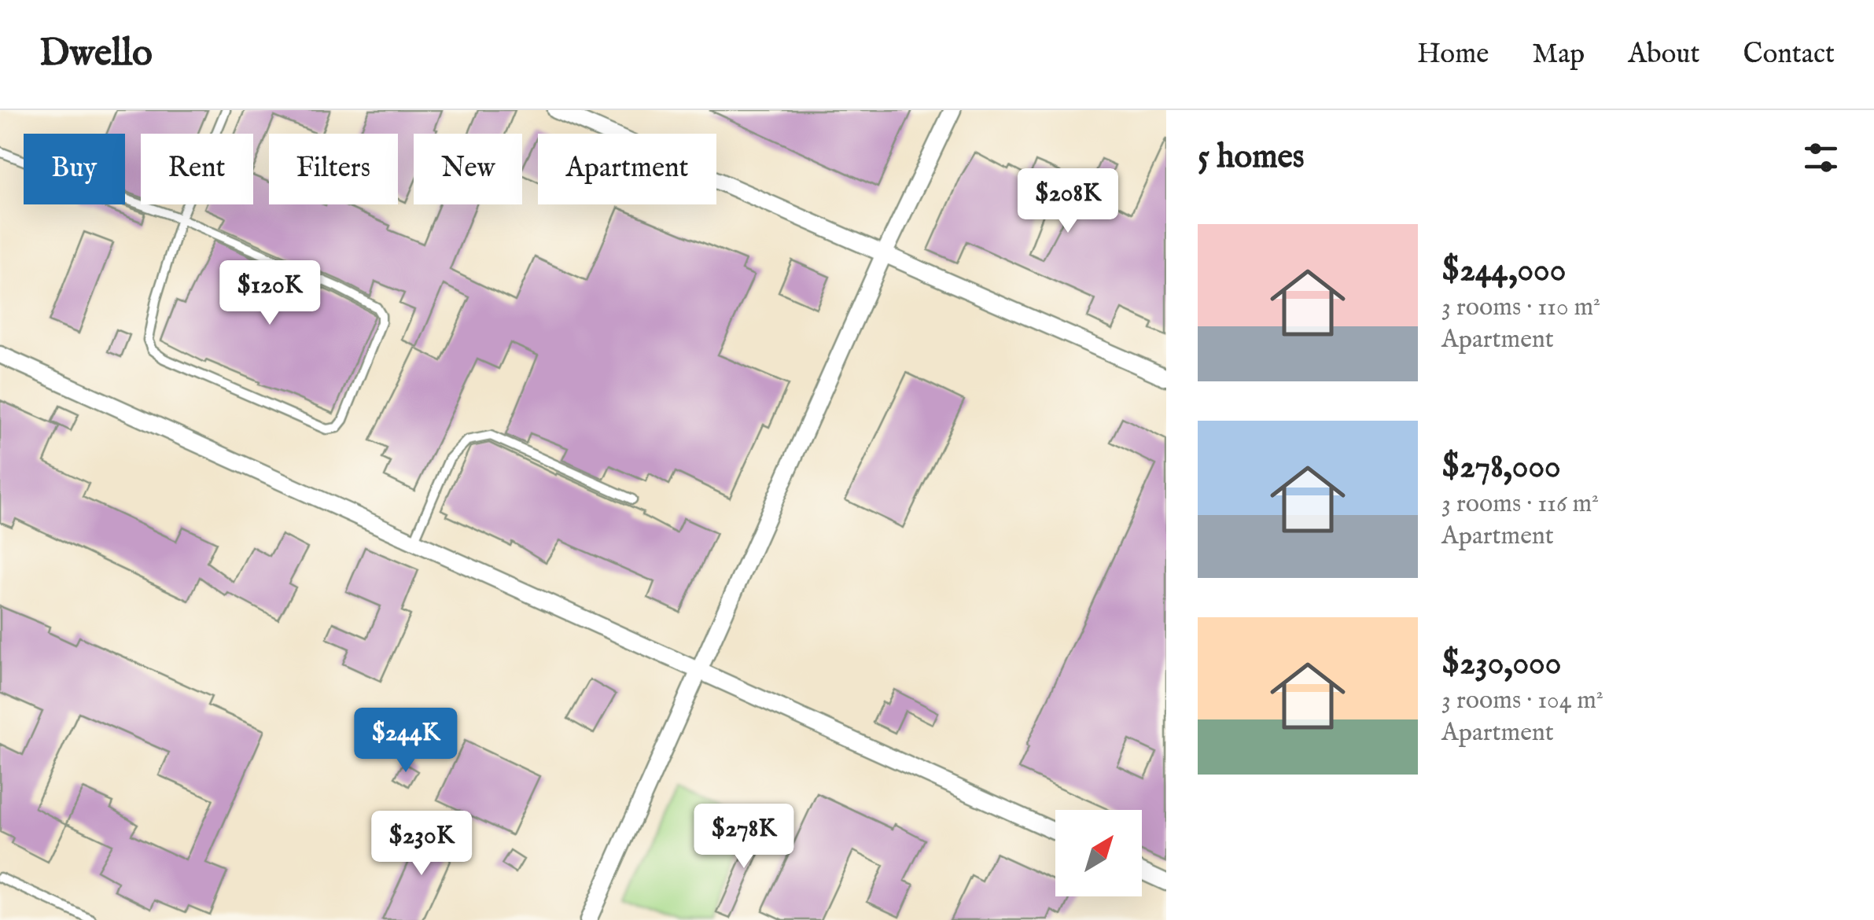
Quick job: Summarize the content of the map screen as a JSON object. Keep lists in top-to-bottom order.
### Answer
{
  "north": "top right",
  "page": {
    "header": "Dwello",
    "nav": [
      "Home",
      "Map",
      "About",
      "Contact"
    ],
    "heading": "5 homes",
    "chip": [
      "Buy",
      "Rent",
      "Filters",
      "New",
      "Apartment"
    ],
    "price": [
      "$208K",
      "$120K",
      "$244K",
      "$278K",
      "$230K"
    ],
    "list": [
      {
        "name": "$244,000",
        "note": "3 rooms · 110 m² · Apartment"
      },
      {
        "name": "$278,000",
        "note": "3 rooms · 116 m² · Apartment"
      },
      {
        "name": "$230,000",
        "note": "3 rooms · 104 m² · Apartment"
      }
    ]
  }
}
